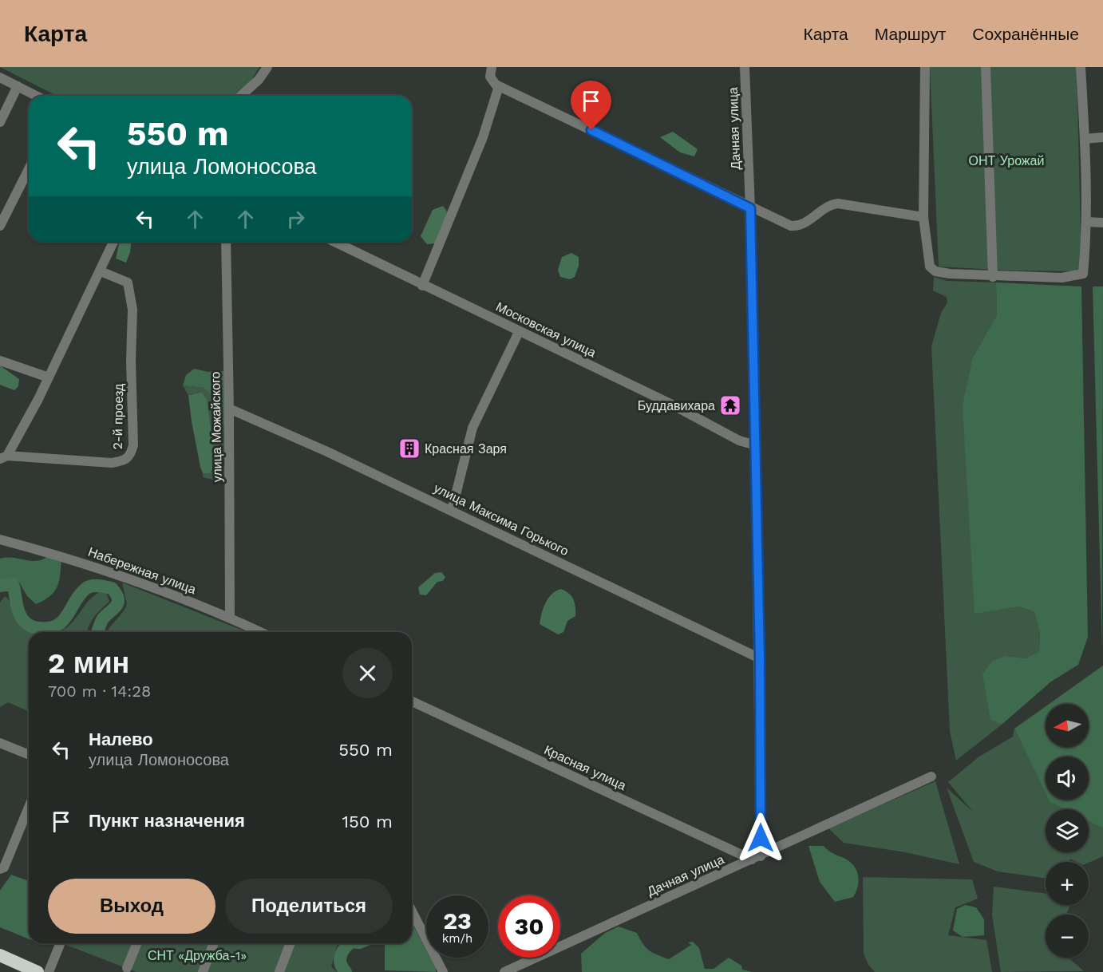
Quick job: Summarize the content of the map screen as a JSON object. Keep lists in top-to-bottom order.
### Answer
{
  "streets": {
    "street": [
      "Дачная улица",
      "Московская улица",
      "2-й проезд",
      "улица Можайского",
      "улица Максима Горького",
      "Набережная улица",
      "Красная улица"
    ]
  },
  "crossings": [
    ["Дачная улица", "Московская улица"],
    ["Дачная улица", "улица Максима Горького"],
    ["Дачная улица", "Красная улица"],
    ["улица Можайского", "улица Максима Горького"],
    ["улица Можайского", "Набережная улица"]
  ],
  "parks": ["ОНТ Урожай", "СНТ «Дружба-1»"],
  "places": {
    "temple": ["Буддавихара"],
    "building": ["Красная Заря"]
  },
  "north": "left",
  "page": {
    "header": "Карта",
    "nav": ["Карта", "Маршрут", "Сохранённые"],
    "turn": ["550 m", "улица Ломоносова"],
    "heading": ["2 мин", "700 m · 14:28"],
    "map_buttons": ["+", "−"],
    "list": [
      {
        "name": "Налево",
        "note": "улица Ломоносова",
        "value": "550 m"
      },
      {
        "name": "Пункт назначения",
        "value": "150 m"
      }
    ],
    "buttons": ["Выход", "Поделиться"],
    "speed": "23 km/h",
    "limit": "30"
  }
}
